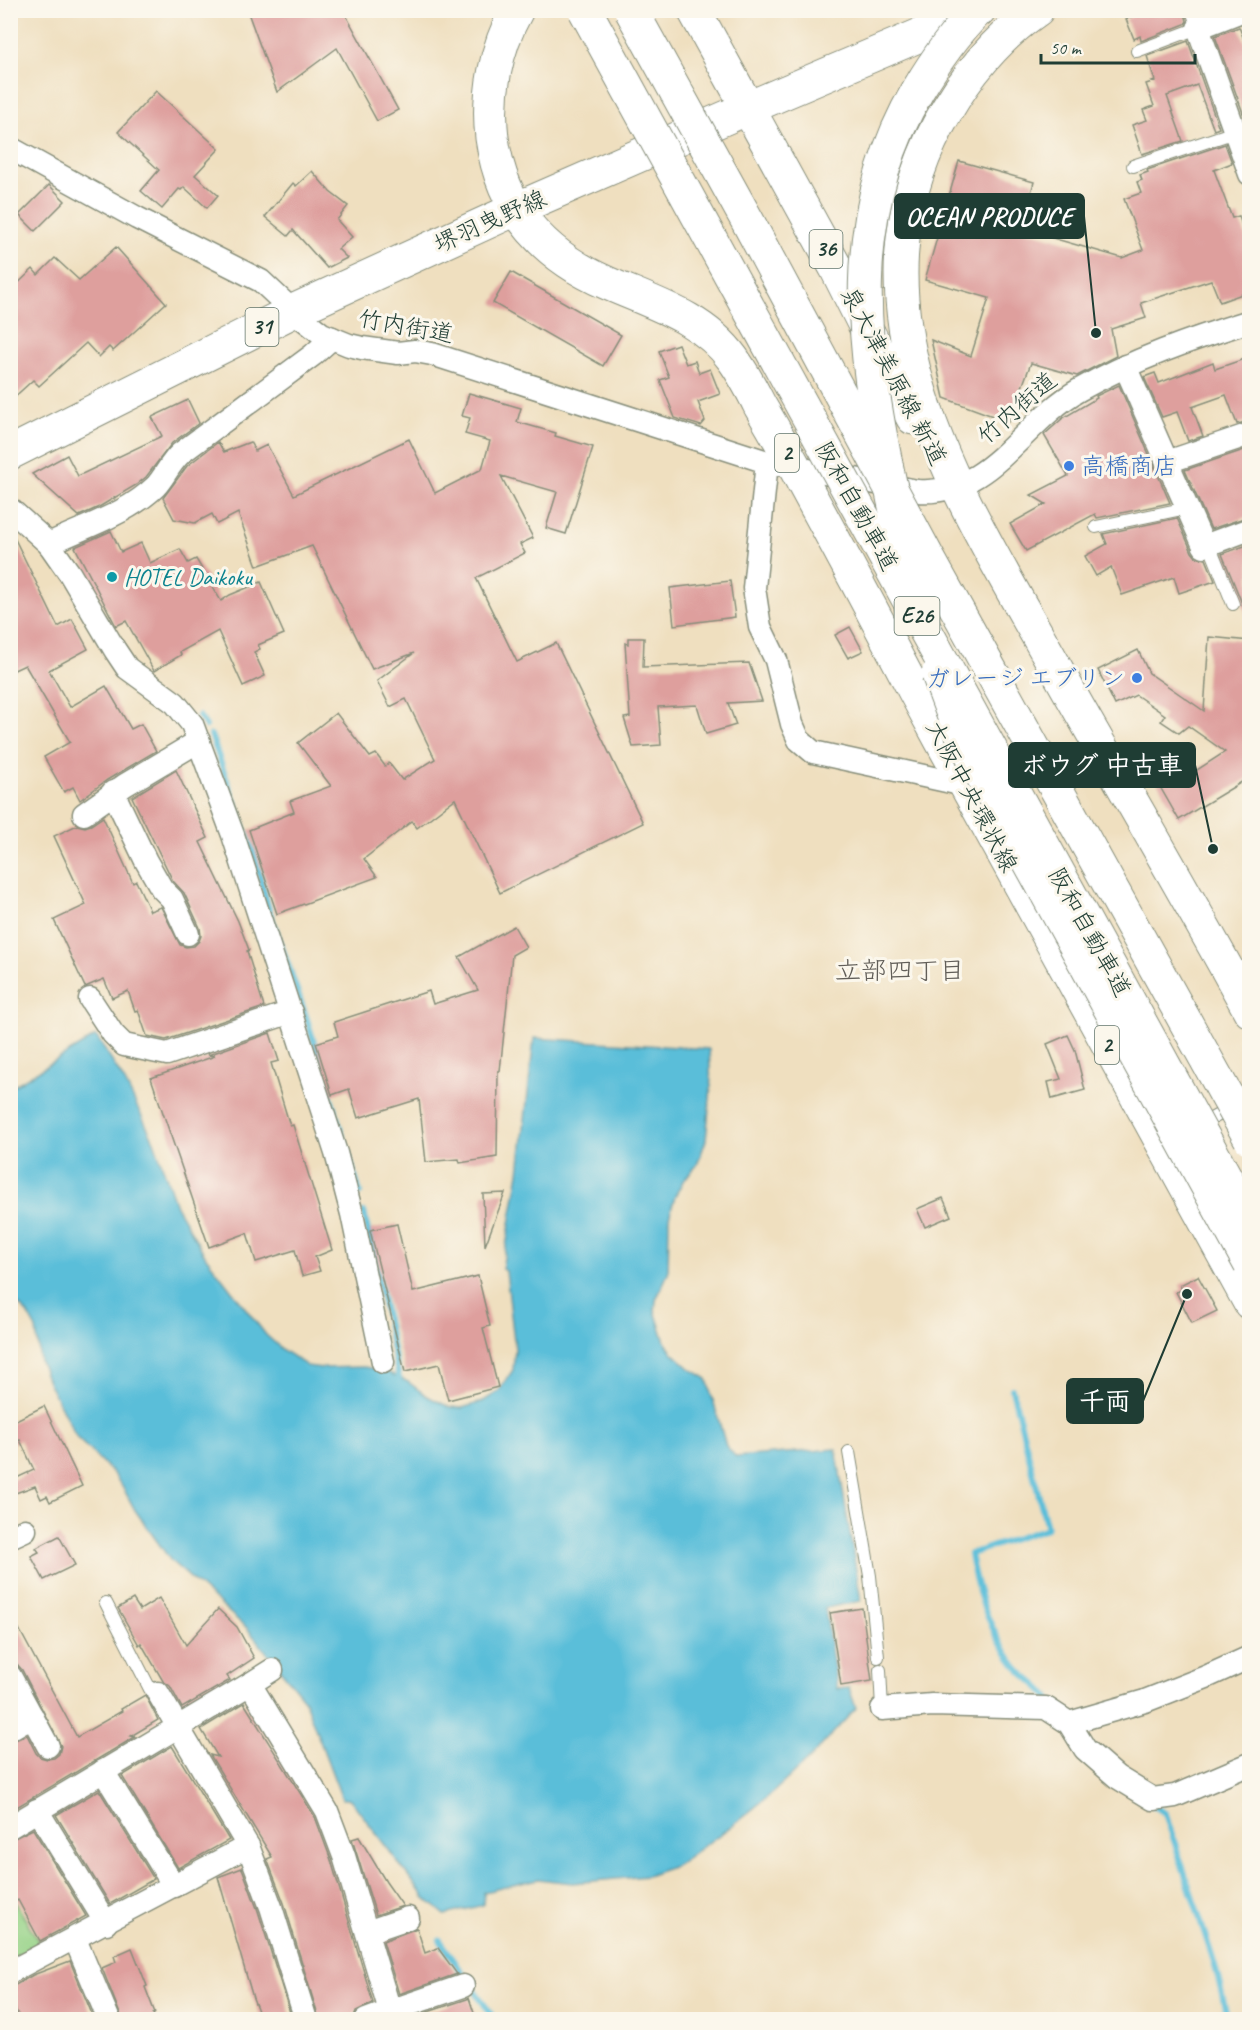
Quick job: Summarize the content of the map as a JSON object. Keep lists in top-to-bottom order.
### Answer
{
  "streets": {
    "main road": [
      "堺羽曳野線",
      "36",
      "31",
      "泉大津美原線 新道",
      "2",
      "阪和自動車道",
      "E26",
      "大阪中央環状線"
    ],
    "street": ["竹内街道"]
  },
  "crossings": [
    ["堺羽曳野線", "竹内街道"],
    ["堺羽曳野線", "泉大津美原線 新道"],
    ["堺羽曳野線", "大阪中央環状線"],
    ["竹内街道", "泉大津美原線 新道"],
    ["竹内街道", "大阪中央環状線"]
  ],
  "districts": ["立部四丁目"],
  "places": [
    "OCEAN PRODUCE",
    "高橋商店",
    "HOTEL Daikoku",
    "ガレージ エブリン",
    "ボウグ 中古車",
    "千両"
  ],
  "scale_bar": "50 m"
}
